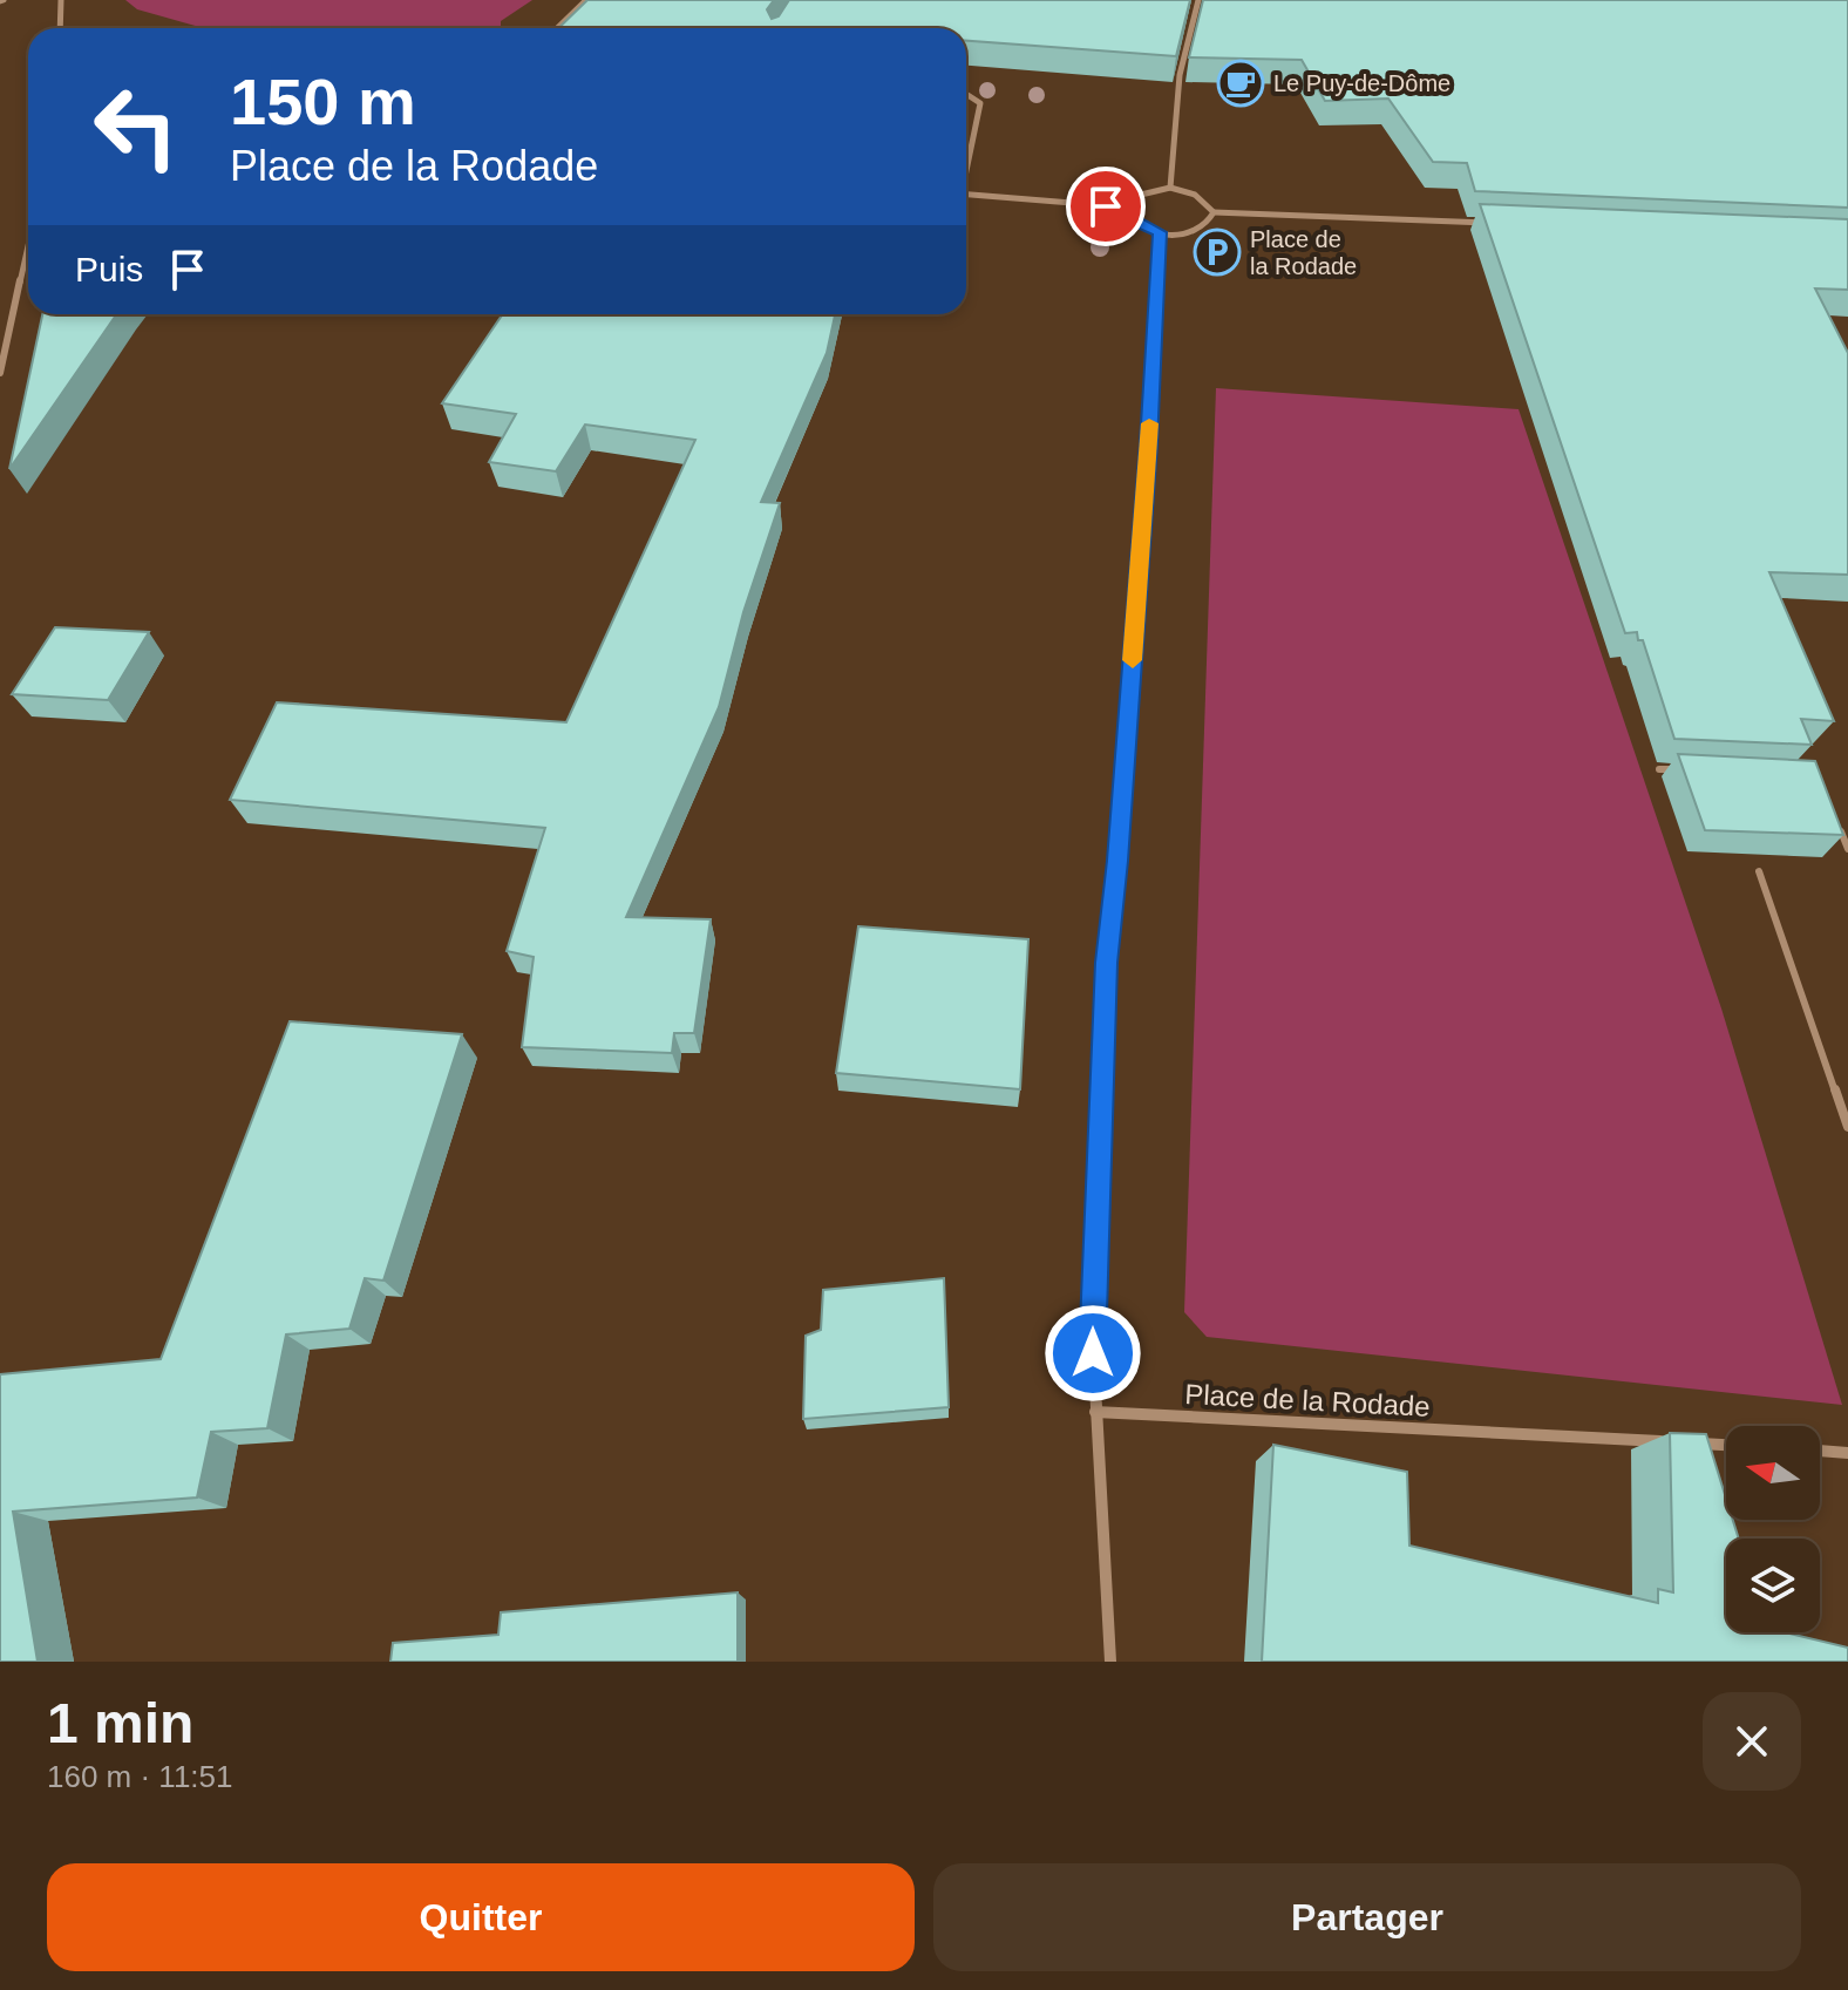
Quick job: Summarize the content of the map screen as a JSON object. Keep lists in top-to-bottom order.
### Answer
{
  "streets": {
    "street": ["Place de la Rodade"]
  },
  "places": {
    "cafe": ["Le Puy-de-Dôme"],
    "parking": ["Place de la Rodade"]
  },
  "north": "left",
  "page": {
    "turn": ["150 m", "Place de la Rodade"],
    "then": "Puis",
    "heading": ["1 min", "160 m · 11:51"],
    "buttons": ["Quitter", "Partager"]
  }
}
